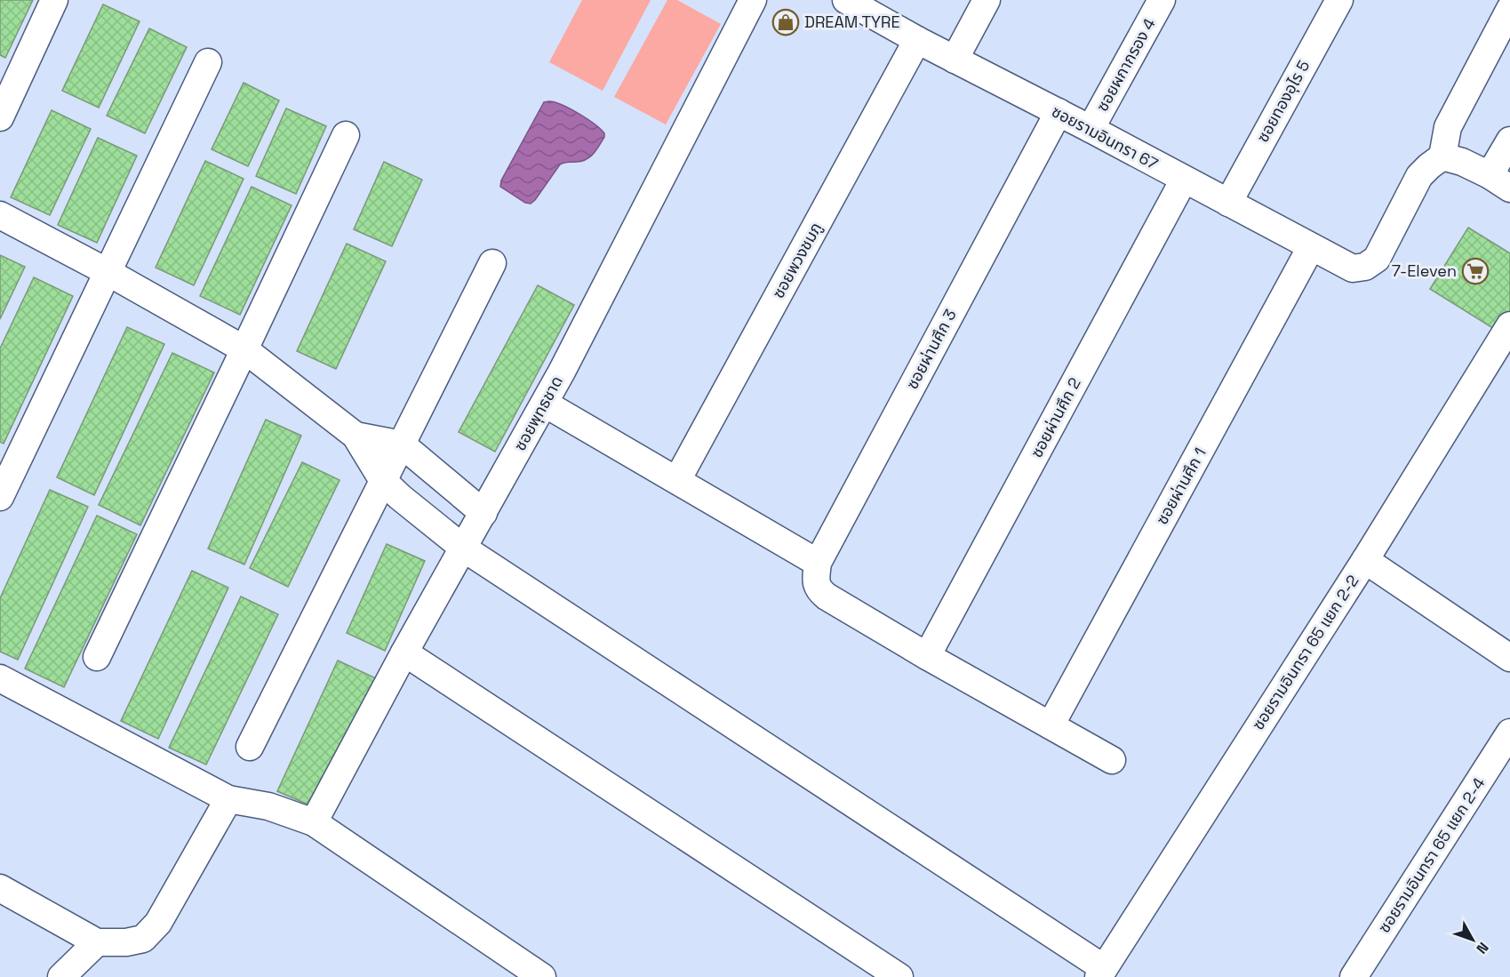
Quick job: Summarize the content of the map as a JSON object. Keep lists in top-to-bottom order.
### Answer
{
  "streets": {
    "street": [
      "ซอยผกากรอง 4",
      "ซอยทองอุไร 5",
      "ซอยรามอินทรา 67",
      "ซอยพวงชมภู",
      "ซอยผ่านศึก 3",
      "ซอยพุทธชาด",
      "ซอยผ่านศึก 2",
      "ซอยผ่านศึก 1",
      "ซอยรามอินทรา 65 แยก 2-2",
      "ซอยรามอินทรา 65 แยก 2-4"
    ]
  },
  "crossings": [
    ["ซอยผกากรอง 4", "ซอยรามอินทรา 67"],
    ["ซอยทองอุไร 5", "ซอยรามอินทรา 67"],
    ["ซอยรามอินทรา 67", "ซอยพวงชมภู"],
    ["ซอยรามอินทรา 67", "ซอยผ่านศึก 3"],
    ["ซอยรามอินทรา 67", "ซอยผ่านศึก 2"],
    ["ซอยรามอินทรา 67", "ซอยผ่านศึก 1"],
    ["ซอยผ่านศึก 3", "ซอยผ่านศึก 2"]
  ],
  "places": {
    "shop": ["DREAM TYRE"],
    "supermarket": ["7-Eleven"]
  },
  "north": "bottom right"
}
